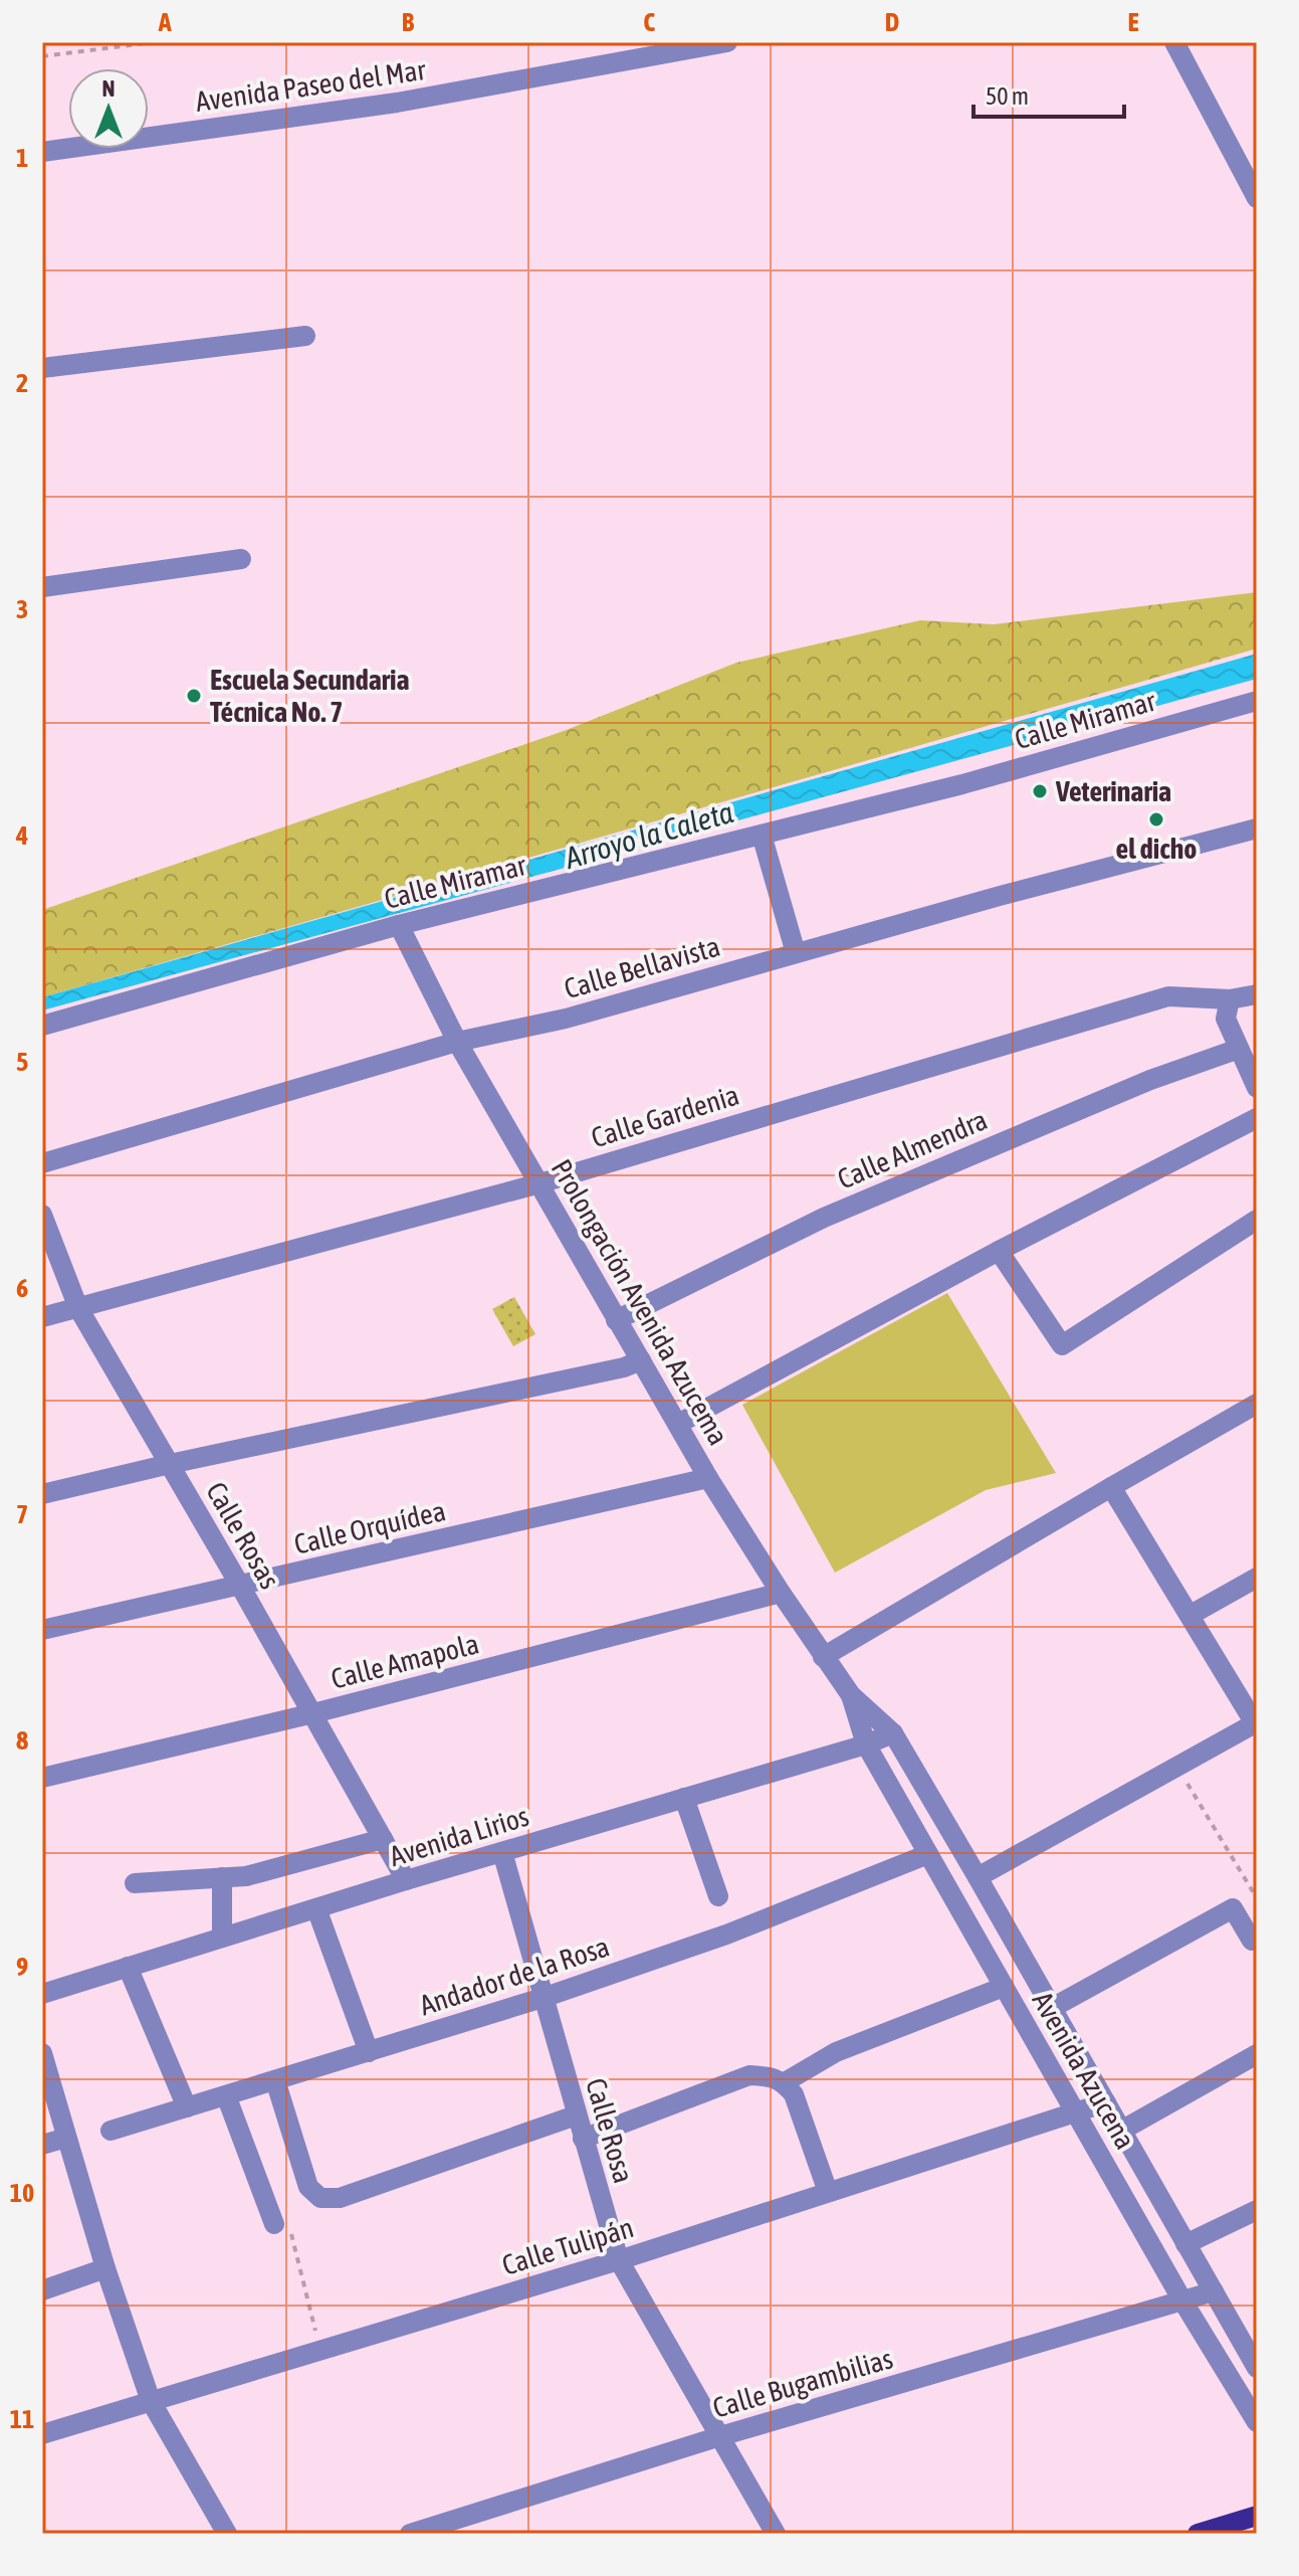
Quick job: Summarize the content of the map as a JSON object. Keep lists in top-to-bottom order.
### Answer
{
  "streets": {
    "street": [
      "Avenida Paseo del Mar",
      "Calle Miramar",
      "Calle Bellavista",
      "Calle Gardenia",
      "Calle Almendra",
      "Prolongación Avenida Azucema",
      "Calle Orquídea",
      "Calle Rosas",
      "Calle Amapola",
      "Avenida Lirios",
      "Andador de la Rosa",
      "Avenida Azucena",
      "Calle Rosa",
      "Calle Tulipán",
      "Calle Bugambilias"
    ]
  },
  "crossings": [
    ["Calle Miramar", "Prolongación Avenida Azucema"],
    ["Calle Bellavista", "Prolongación Avenida Azucema"],
    ["Calle Gardenia", "Prolongación Avenida Azucema"],
    ["Calle Gardenia", "Calle Rosas"],
    ["Calle Almendra", "Prolongación Avenida Azucema"],
    ["Prolongación Avenida Azucema", "Calle Orquídea"],
    ["Prolongación Avenida Azucema", "Calle Amapola"],
    ["Prolongación Avenida Azucema", "Avenida Lirios"],
    ["Prolongación Avenida Azucema", "Avenida Azucena"],
    ["Calle Orquídea", "Calle Rosas"],
    ["Calle Rosas", "Calle Amapola"],
    ["Calle Rosas", "Avenida Lirios"],
    ["Avenida Lirios", "Avenida Azucena"],
    ["Avenida Lirios", "Calle Rosa"],
    ["Andador de la Rosa", "Avenida Azucena"],
    ["Andador de la Rosa", "Calle Rosa"],
    ["Avenida Azucena", "Calle Tulipán"],
    ["Avenida Azucena", "Calle Bugambilias"],
    ["Calle Rosa", "Calle Tulipán"],
    ["Calle Rosa", "Calle Bugambilias"]
  ],
  "water": ["Arroyo la Caleta"],
  "places": ["Escuela Secundaria Técnica No. 7", "Veterinaria", "el dicho"],
  "scale_bar": "50 m",
  "north": "top",
  "grid": {
    "columns": [
      "A",
      "B",
      "C",
      "D",
      "E"
    ],
    "rows": [
      "1",
      "2",
      "3",
      "4",
      "5",
      "6",
      "7",
      "8",
      "9",
      "10",
      "11"
    ]
  }
}
